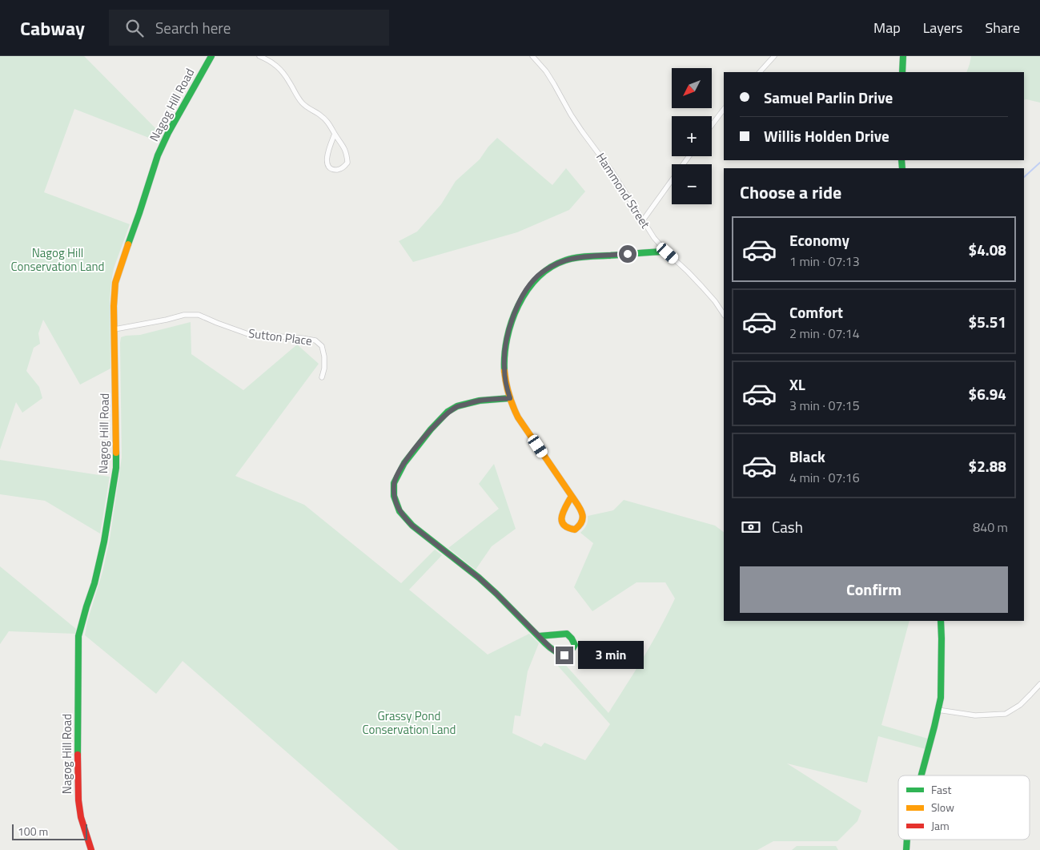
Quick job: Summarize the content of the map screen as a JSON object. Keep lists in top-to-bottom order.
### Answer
{
  "streets": {
    "street": ["Nagog Hill Road", "Hammond Street", "Sutton Place"]
  },
  "crossings": [
    ["Nagog Hill Road", "Sutton Place"]
  ],
  "parks": ["Nagog Hill Conservation Land", "Grassy Pond Conservation Land"],
  "legend": ["Fast", "Slow", "Jam"],
  "scale_bar": "100 m",
  "north": "bottom left",
  "page": {
    "header": "Cabway",
    "search": "Search here",
    "nav": ["Map", "Layers", "Share"],
    "map_buttons": ["+", "−"],
    "banner": ["Samuel Parlin Drive", "Willis Holden Drive"],
    "heading": "Choose a ride",
    "list": [
      {
        "name": "Economy",
        "note": "1 min · 07:13",
        "value": "$4.08"
      },
      {
        "name": "Comfort",
        "note": "2 min · 07:14",
        "value": "$5.51"
      },
      {
        "name": "XL",
        "note": "3 min · 07:15",
        "value": "$6.94"
      },
      {
        "name": "Black",
        "note": "4 min · 07:16",
        "value": "$2.88"
      }
    ],
    "pay": ["Cash", "840 m"],
    "buttons": "Confirm",
    "bubble": "3 min",
    "scale": "100 m"
  }
}
